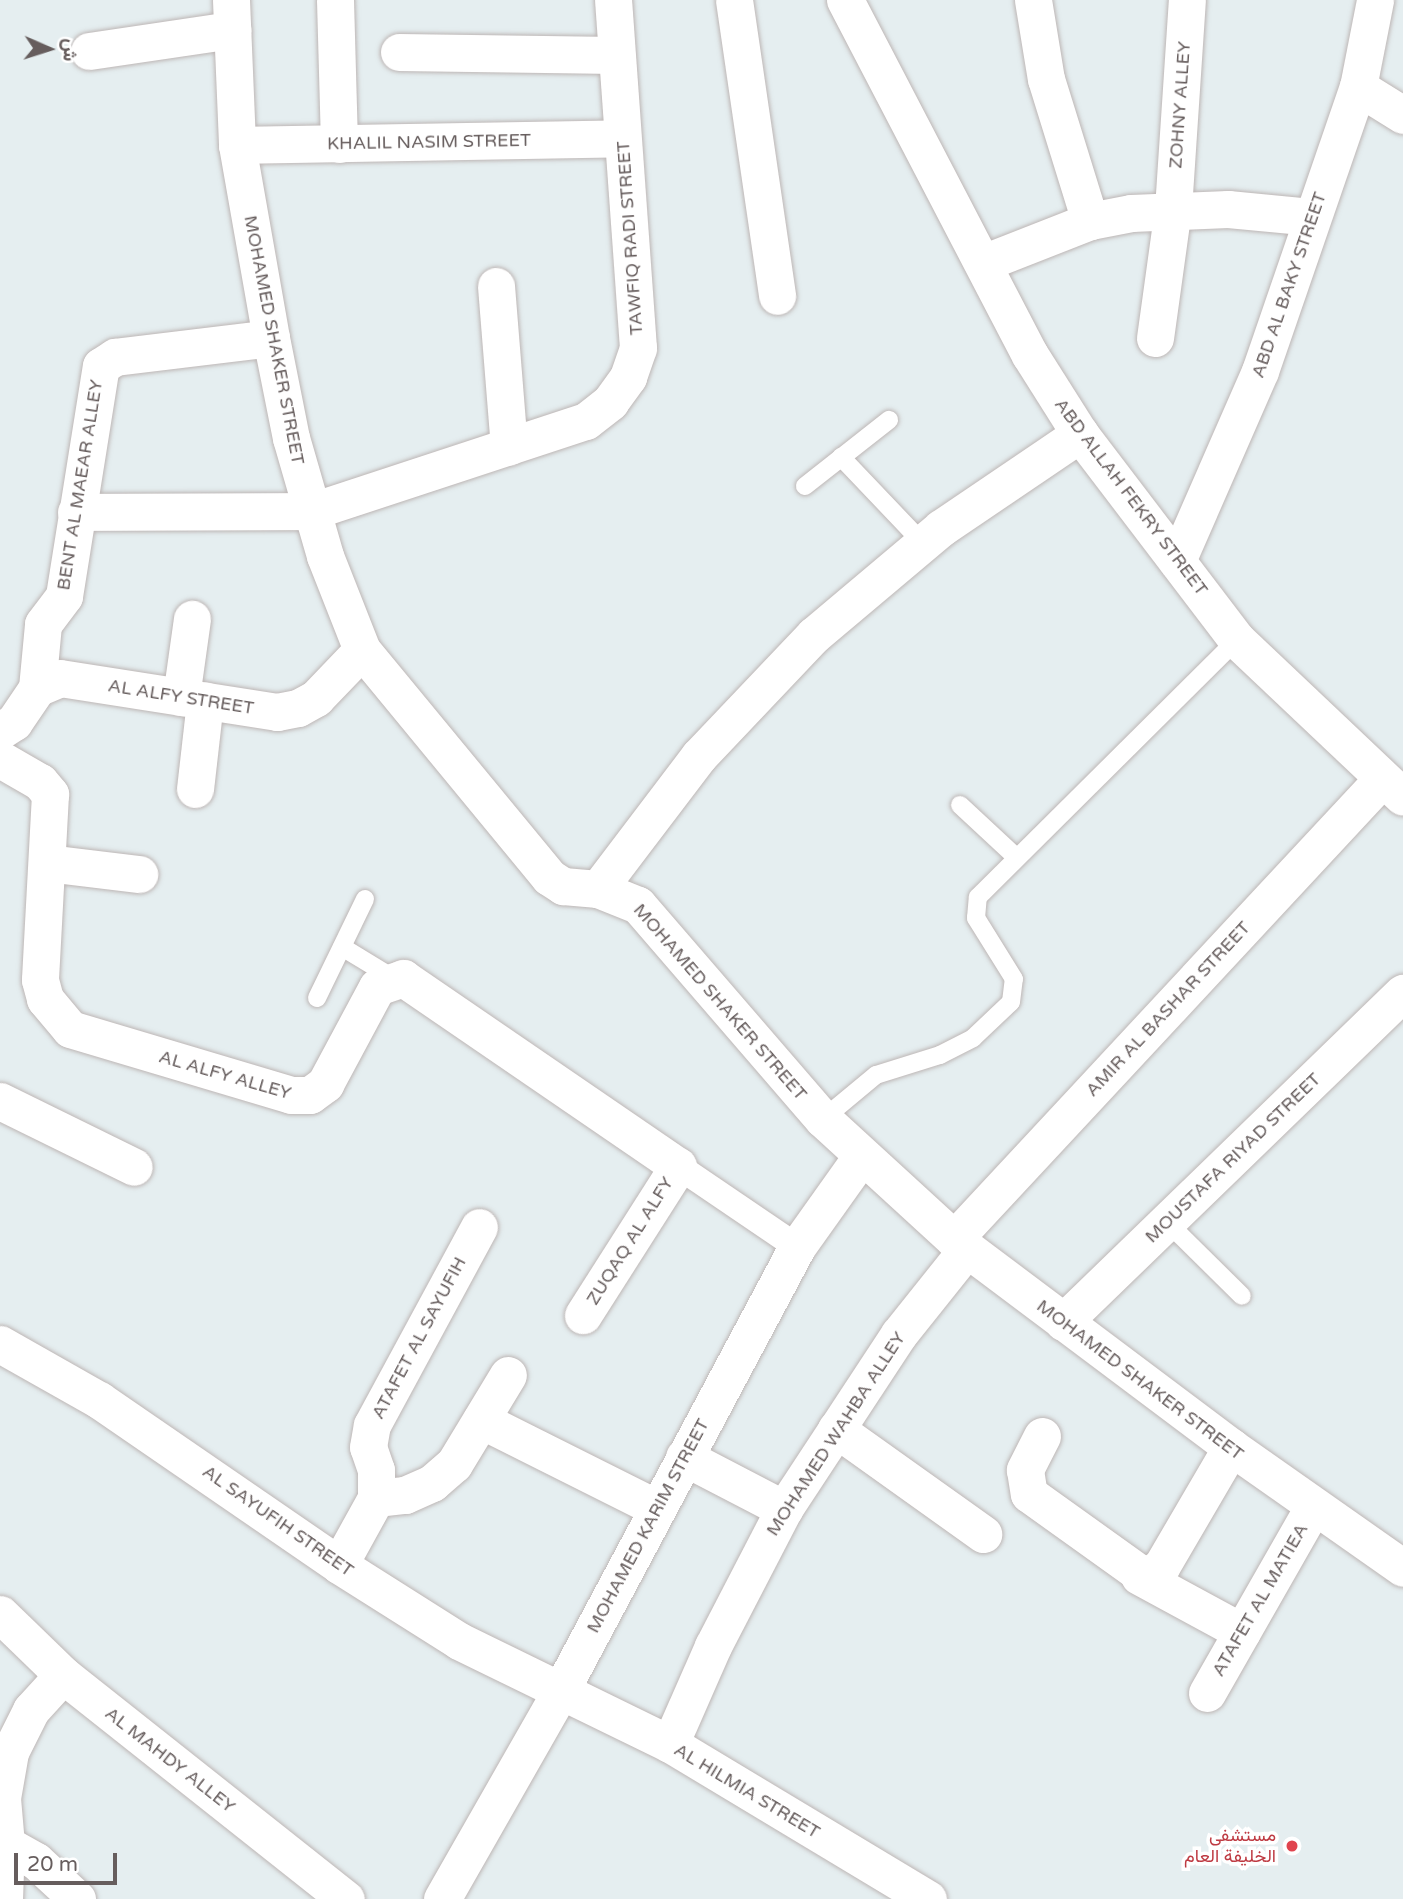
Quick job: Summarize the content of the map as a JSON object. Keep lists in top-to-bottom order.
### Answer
{
  "streets": {
    "street": [
      "ZOHNY ALLEY",
      "KHALIL NASIM STREET",
      "TAWFIQ RADI STREET",
      "ABD AL BAKY STREET",
      "MOHAMED SHAKER STREET",
      "BENT AL MAEAR ALLEY",
      "ABD ALLAH FEKRY STREET",
      "AL ALFY STREET",
      "AMIR AL BASHAR STREET",
      "AL ALFY ALLEY",
      "MOUSTAFA RIYAD STREET",
      "ZUQAQ AL ALFY",
      "ATAFET AL SAYUFIH",
      "MOHAMED WAHBA ALLEY",
      "AL SAYUFIH STREET",
      "MOHAMED KARIM STREET",
      "ATAFET AL MATIEA",
      "AL MAHDY ALLEY",
      "AL HILMIA STREET"
    ]
  },
  "crossings": [
    ["KHALIL NASIM STREET", "TAWFIQ RADI STREET"],
    ["KHALIL NASIM STREET", "MOHAMED SHAKER STREET"],
    ["TAWFIQ RADI STREET", "MOHAMED SHAKER STREET"],
    ["TAWFIQ RADI STREET", "BENT AL MAEAR ALLEY"],
    ["ABD AL BAKY STREET", "ABD ALLAH FEKRY STREET"],
    ["MOHAMED SHAKER STREET", "BENT AL MAEAR ALLEY"],
    ["MOHAMED SHAKER STREET", "AL ALFY STREET"],
    ["MOHAMED SHAKER STREET", "AMIR AL BASHAR STREET"],
    ["MOHAMED SHAKER STREET", "MOUSTAFA RIYAD STREET"],
    ["MOHAMED SHAKER STREET", "MOHAMED WAHBA ALLEY"],
    ["MOHAMED SHAKER STREET", "MOHAMED KARIM STREET"],
    ["MOHAMED SHAKER STREET", "ATAFET AL MATIEA"],
    ["BENT AL MAEAR ALLEY", "AL ALFY STREET"],
    ["ABD ALLAH FEKRY STREET", "AMIR AL BASHAR STREET"],
    ["AMIR AL BASHAR STREET", "MOHAMED WAHBA ALLEY"],
    ["MOHAMED WAHBA ALLEY", "AL HILMIA STREET"],
    ["AL SAYUFIH STREET", "MOHAMED KARIM STREET"],
    ["AL SAYUFIH STREET", "AL HILMIA STREET"],
    ["MOHAMED KARIM STREET", "AL HILMIA STREET"]
  ],
  "places": ["مستشفى الخليفة العام"],
  "scale_bar": "20 m",
  "north": "right"
}
